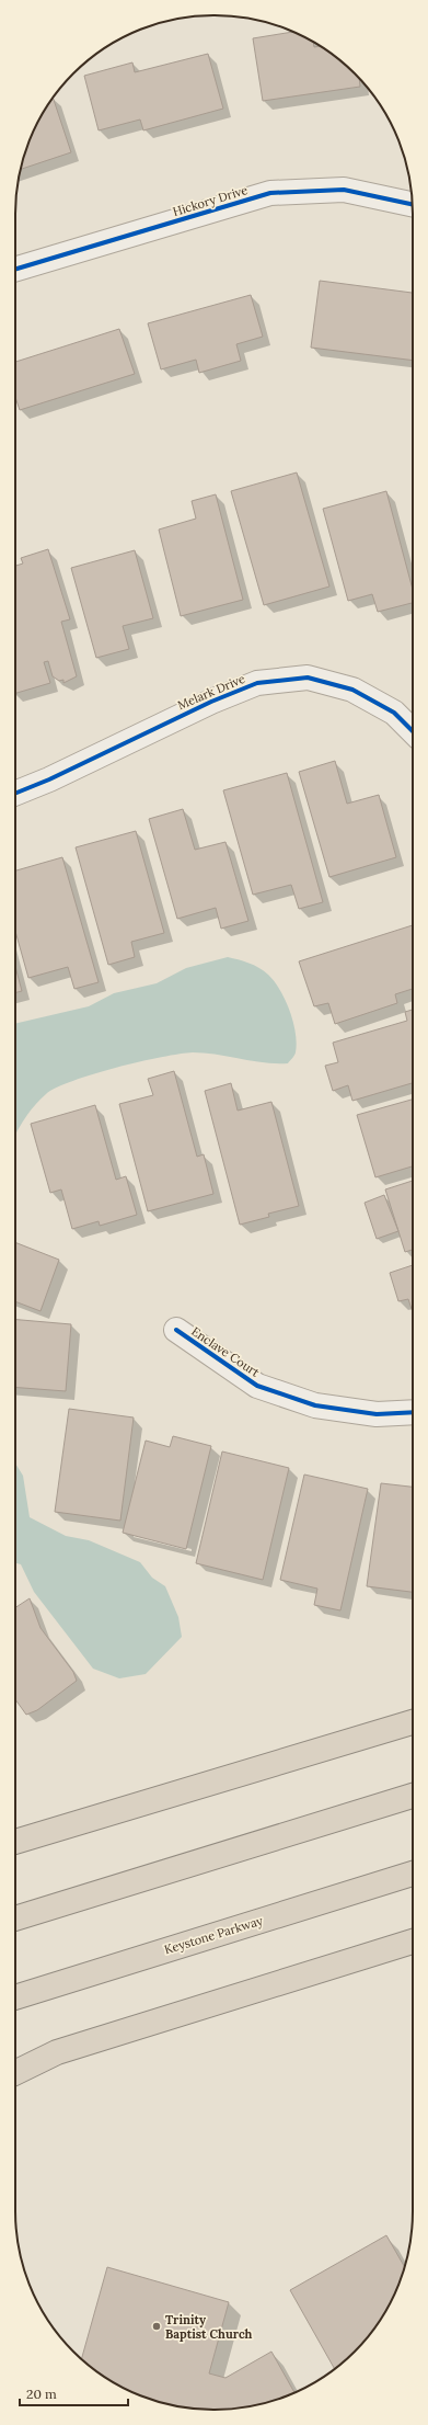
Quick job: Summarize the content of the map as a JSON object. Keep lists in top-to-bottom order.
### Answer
{
  "streets": {
    "highway": ["Keystone Parkway"],
    "street": ["Hickory Drive", "Melark Drive", "Enclave Court"]
  },
  "places": ["Trinity Baptist Church"],
  "scale_bar": "20 m"
}
